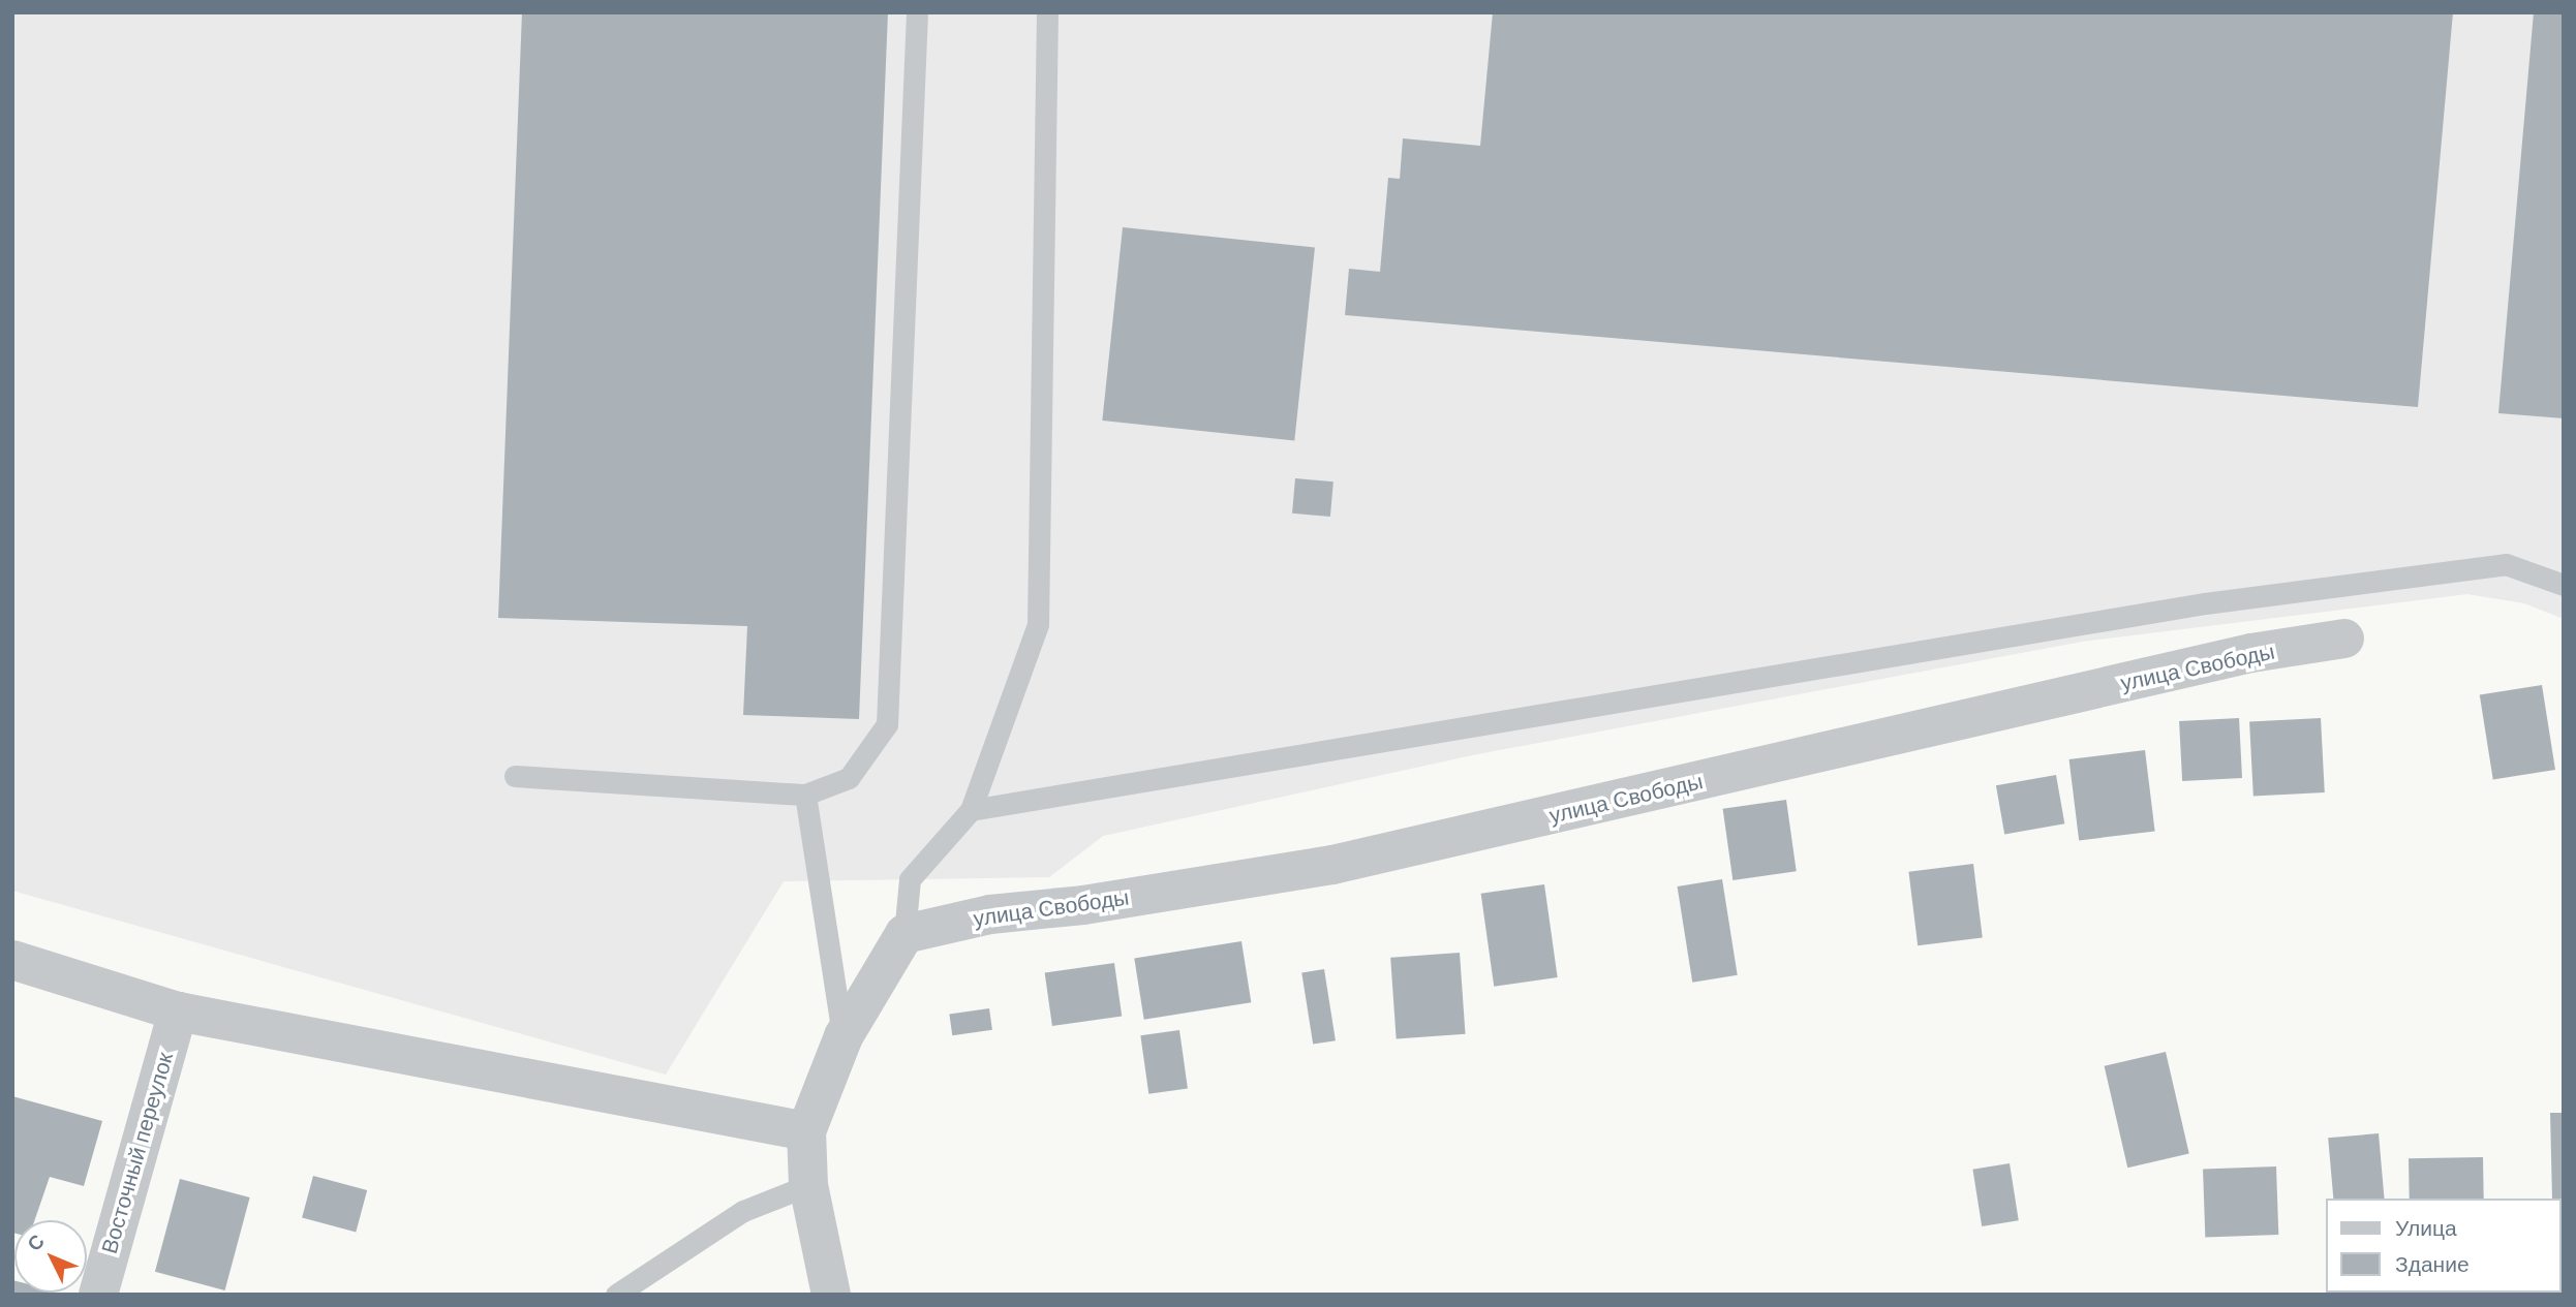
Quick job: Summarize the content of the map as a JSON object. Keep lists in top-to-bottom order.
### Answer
{
  "streets": {
    "street": ["улица Свободы", "Восточный переулок"]
  },
  "legend": ["Улица", "Здание"],
  "north": "top left"
}
